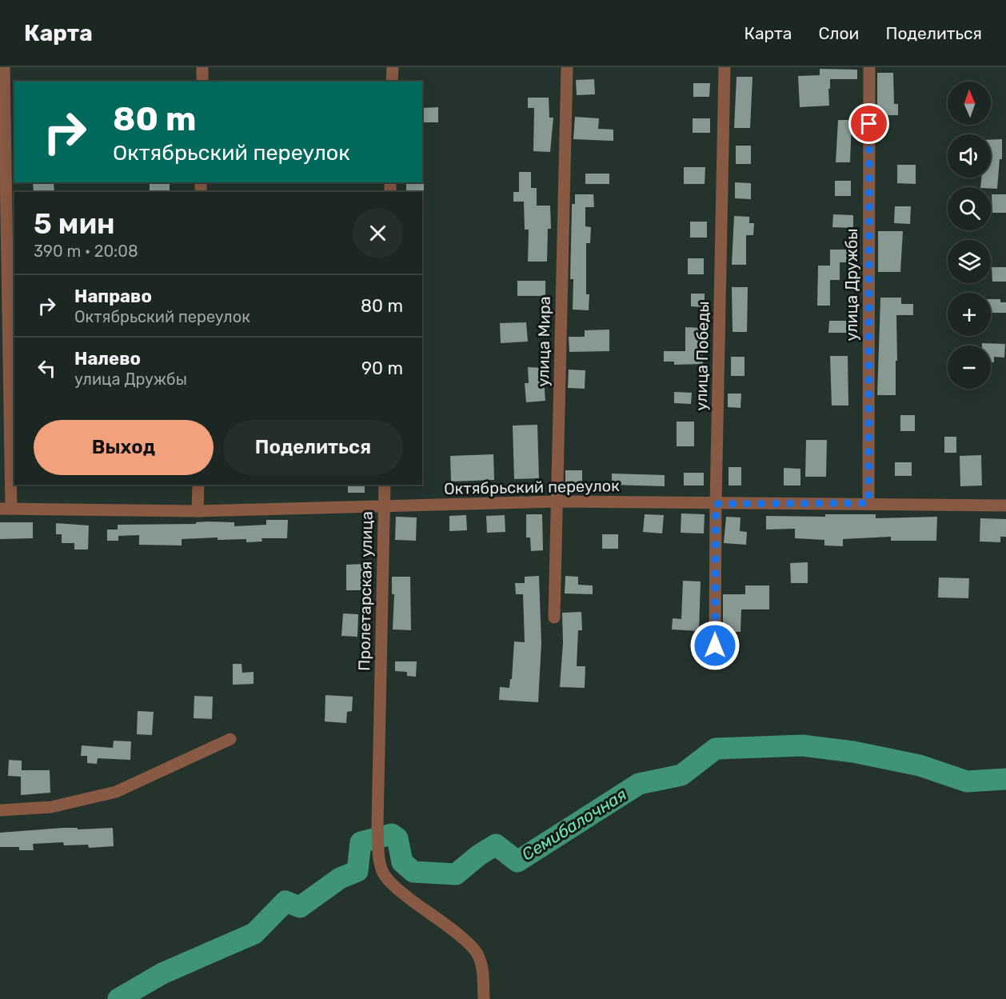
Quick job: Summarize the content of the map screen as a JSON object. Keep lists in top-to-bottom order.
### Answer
{
  "streets": {
    "street": [
      "улица Дружбы",
      "улица Мира",
      "улица Победы",
      "Октябрьский переулок",
      "Пролетарская улица"
    ]
  },
  "crossings": [
    ["улица Дружбы", "Октябрьский переулок"],
    ["улица Мира", "Октябрьский переулок"],
    ["улица Победы", "Октябрьский переулок"],
    ["Октябрьский переулок", "Пролетарская улица"]
  ],
  "water": ["Семибалочная"],
  "north": "top",
  "page": {
    "header": "Карта",
    "nav": ["Карта", "Слои", "Поделиться"],
    "map_buttons": ["+", "−"],
    "turn": ["80 m", "Октябрьский переулок"],
    "heading": ["5 мин", "390 m · 20:08"],
    "list": [
      {
        "name": "Направо",
        "note": "Октябрьский переулок",
        "value": "80 m"
      },
      {
        "name": "Налево",
        "note": "улица Дружбы",
        "value": "90 m"
      }
    ],
    "buttons": ["Выход", "Поделиться"]
  }
}
